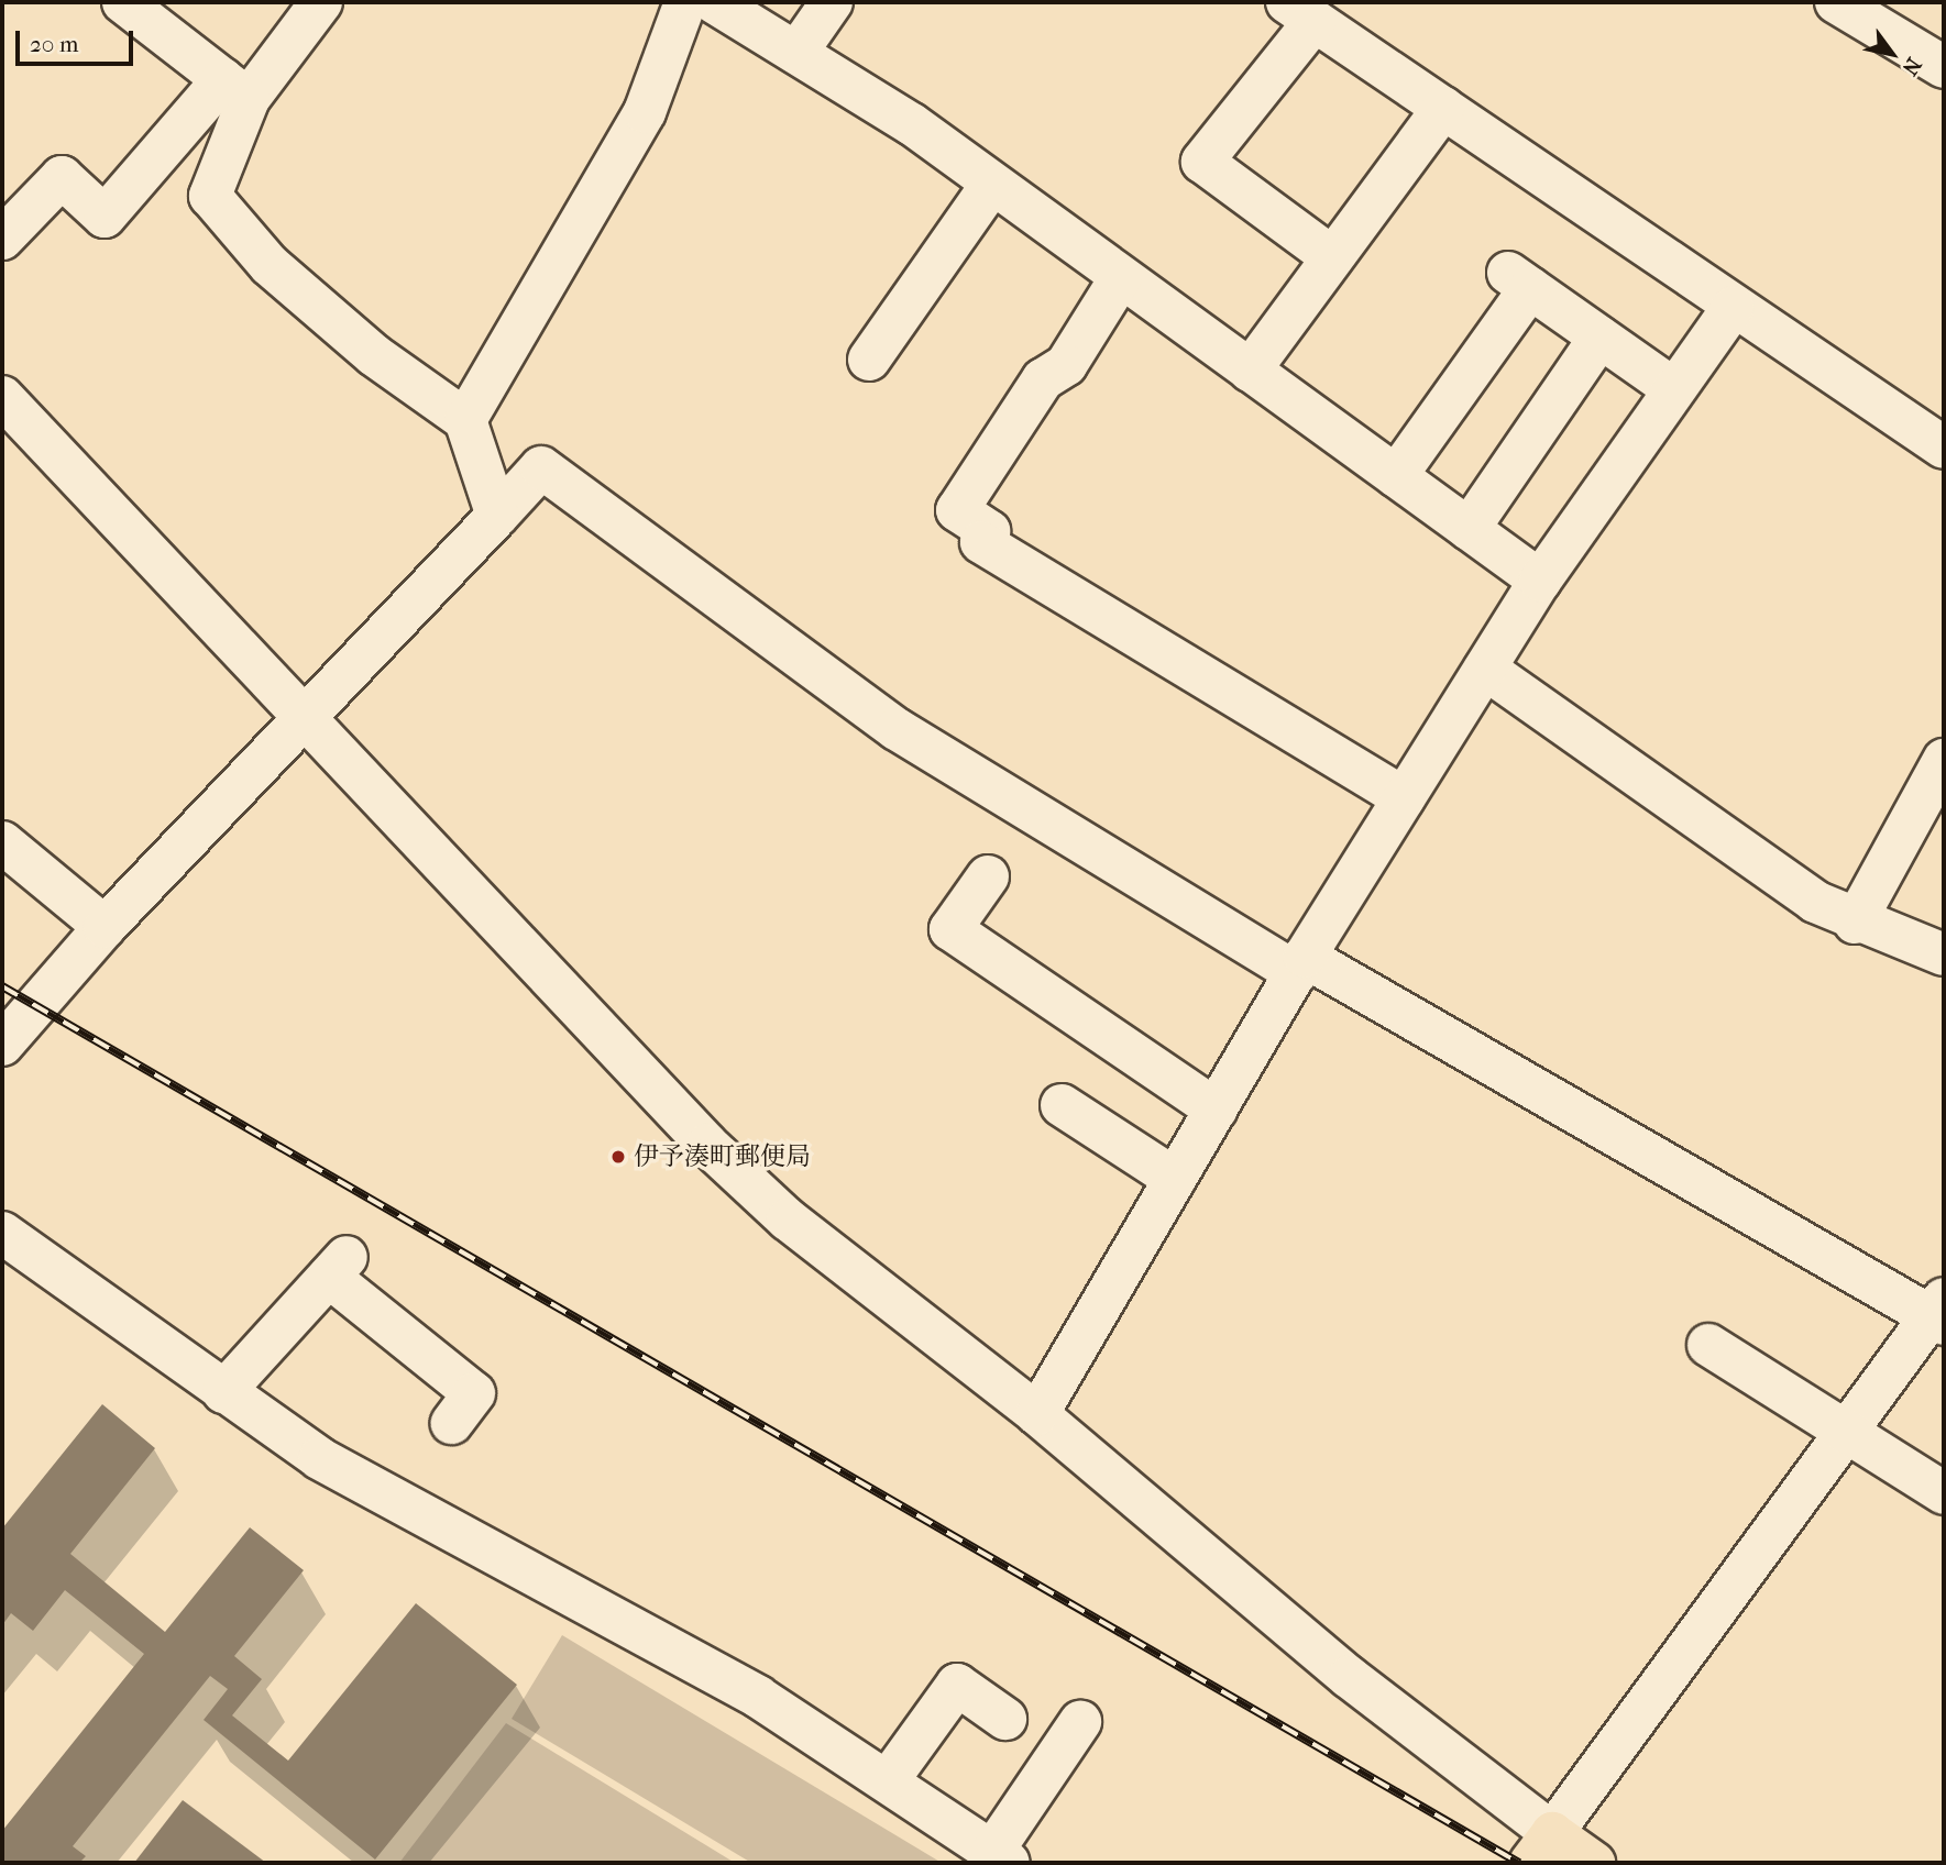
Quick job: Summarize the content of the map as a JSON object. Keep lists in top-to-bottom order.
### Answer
{
  "places": ["伊予湊町郵便局"],
  "scale_bar": "20 m",
  "north": "bottom right"
}
